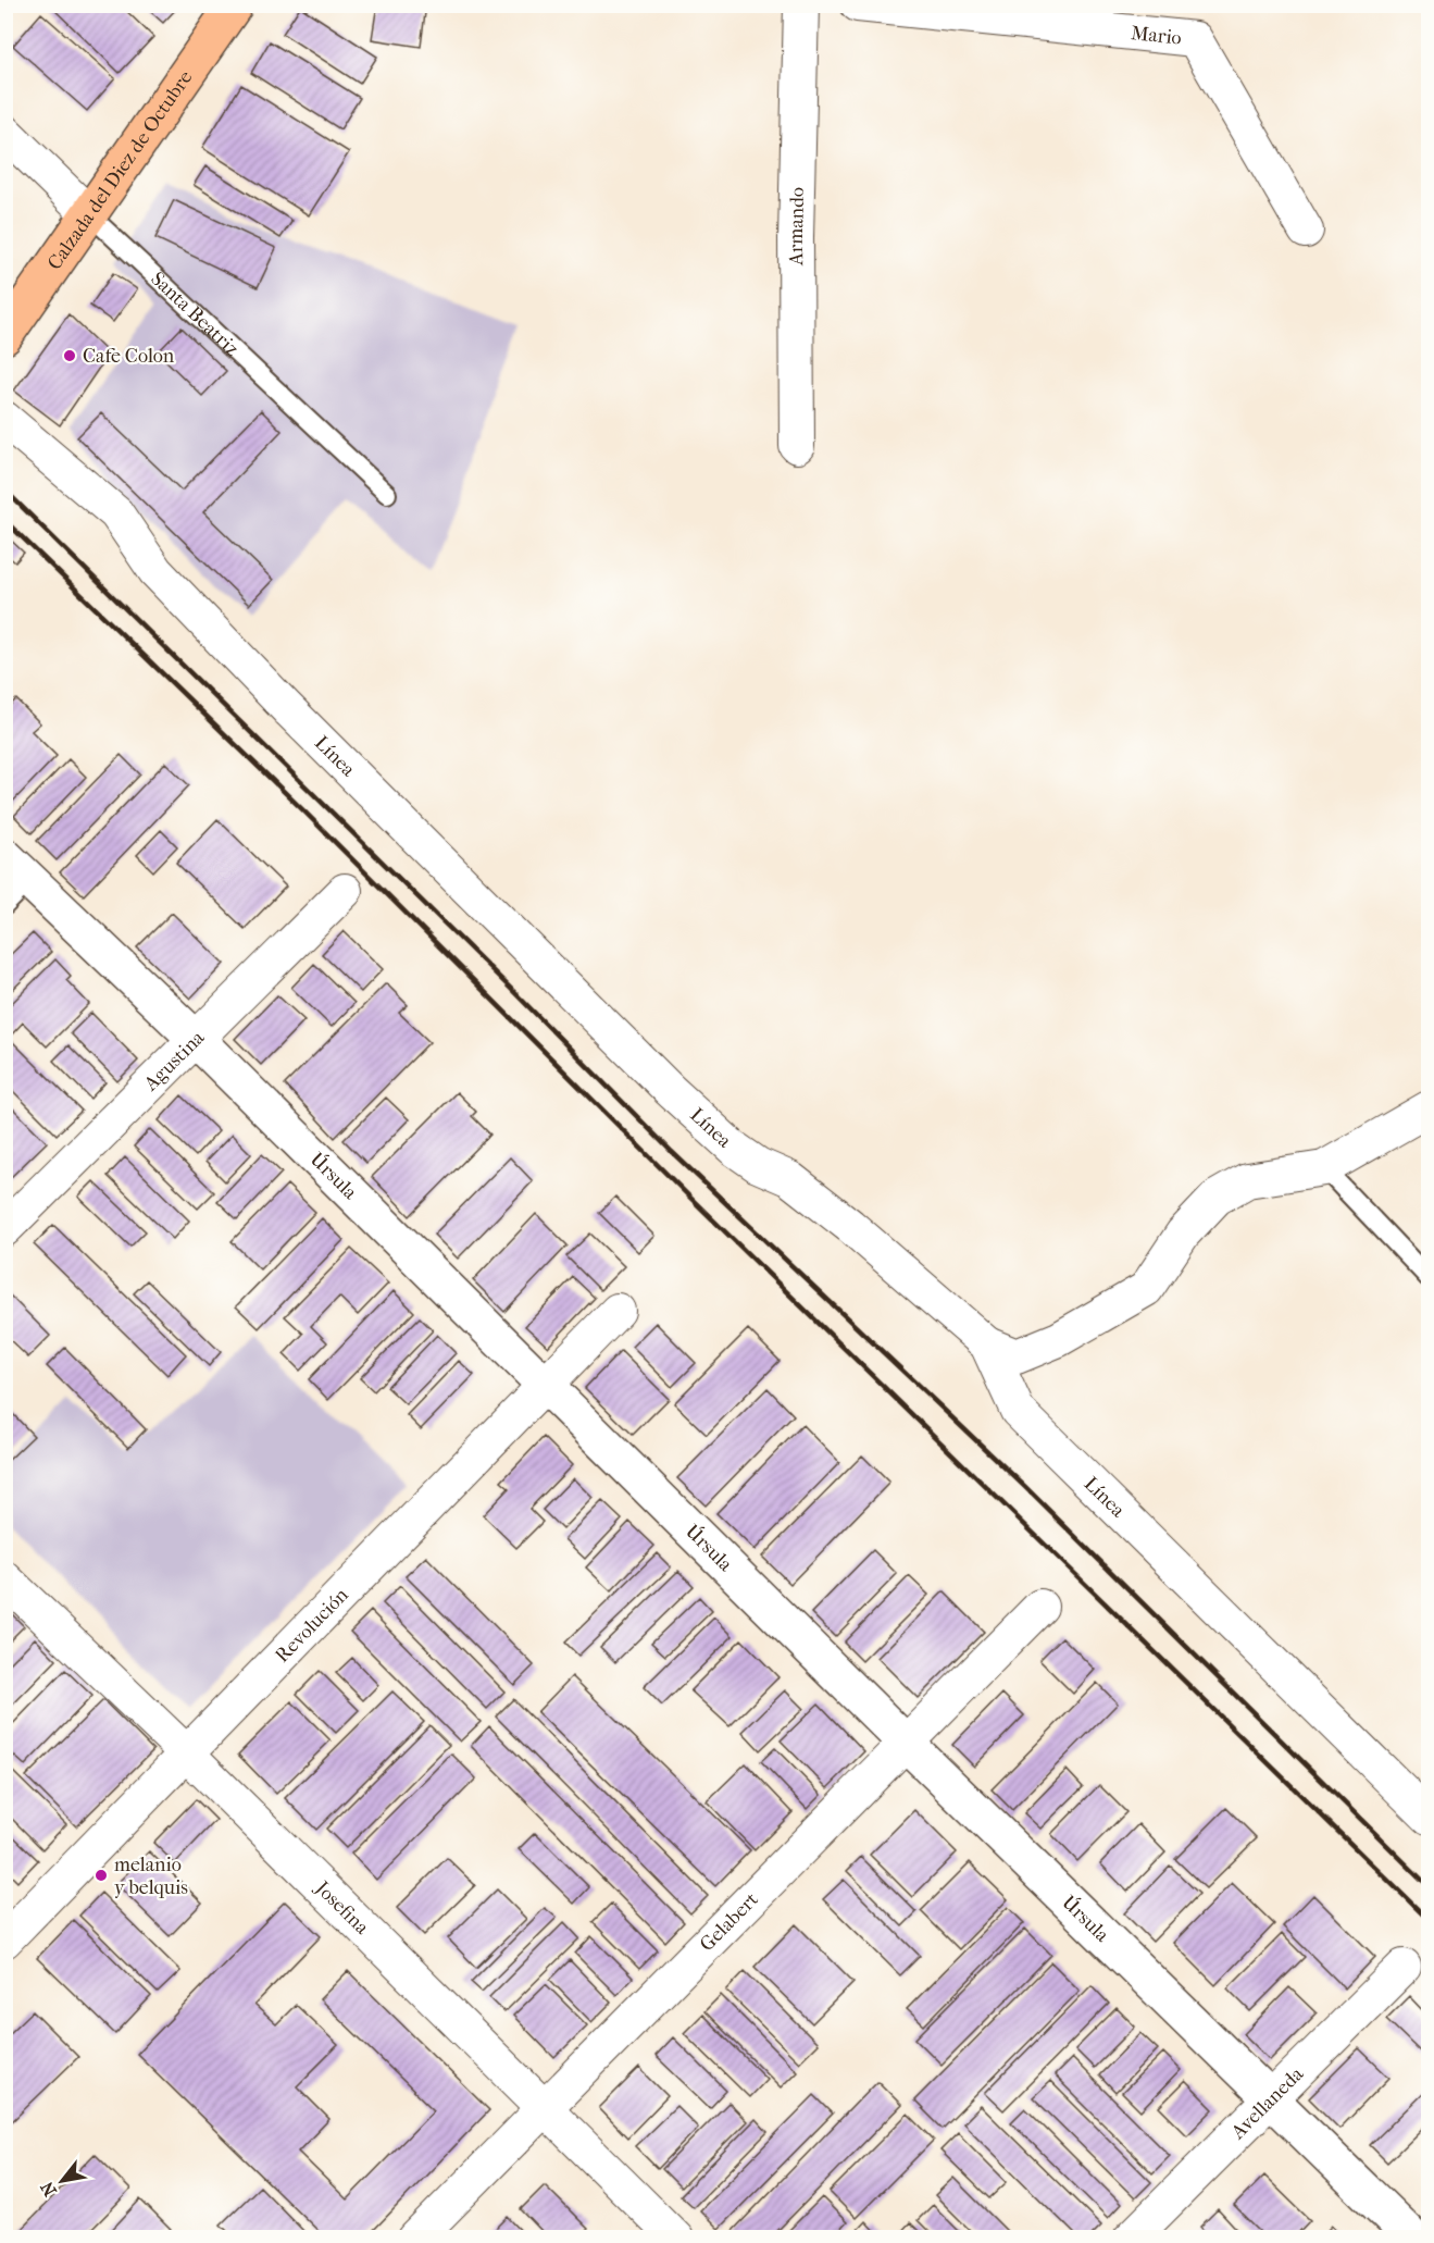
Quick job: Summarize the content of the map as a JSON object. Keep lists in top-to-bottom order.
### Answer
{
  "streets": {
    "main road": ["Calzada del Diez de Octubre"],
    "street": [
      "Mario",
      "Armando",
      "Santa Beatriz",
      "Línea",
      "Agustina",
      "Úrsula",
      "Revolución",
      "Josefina",
      "Gelabert",
      "Avellaneda"
    ]
  },
  "crossings": [
    ["Calzada del Diez de Octubre", "Santa Beatriz"],
    ["Agustina", "Úrsula"],
    ["Úrsula", "Revolución"],
    ["Úrsula", "Gelabert"],
    ["Úrsula", "Avellaneda"],
    ["Revolución", "Josefina"],
    ["Josefina", "Gelabert"]
  ],
  "places": ["Cafe Colon", "melanio y belquis"],
  "north": "bottom left"
}
